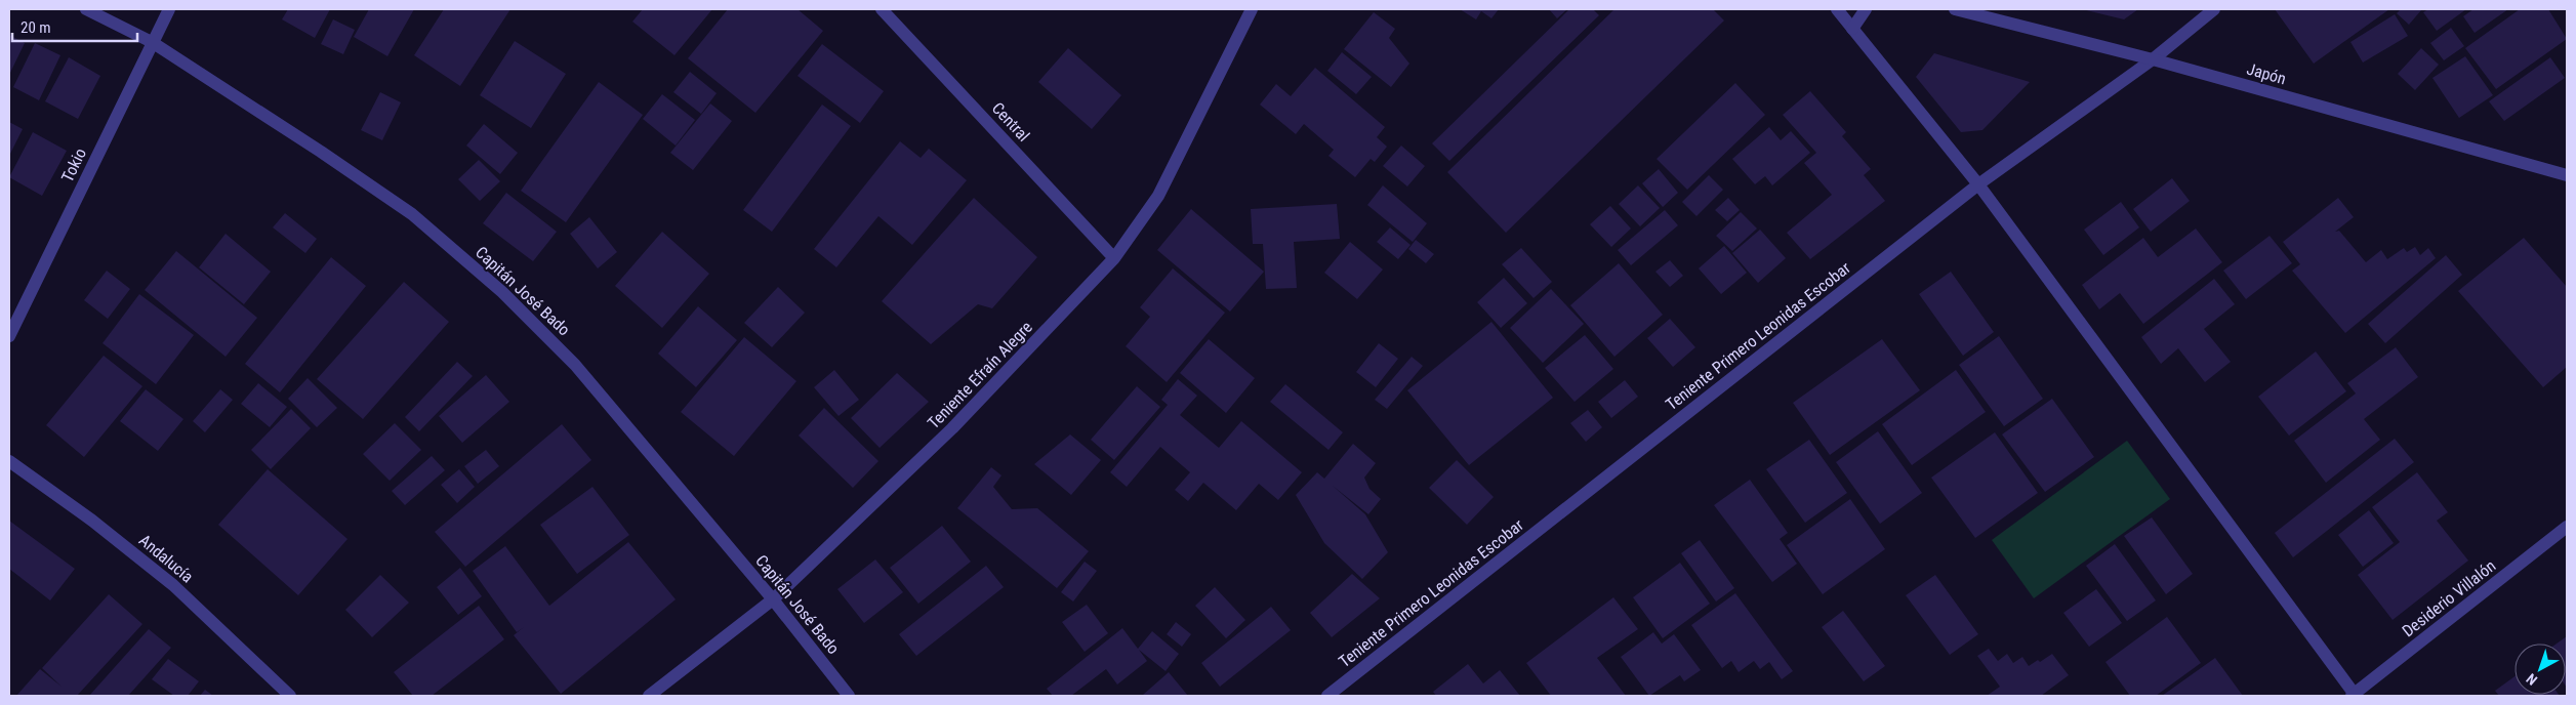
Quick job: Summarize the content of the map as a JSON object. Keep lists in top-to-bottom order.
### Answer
{
  "streets": {
    "street": [
      "Japón",
      "Central",
      "Tokio",
      "Capitán José Bado",
      "Teniente Primero Leonidas Escobar",
      "Teniente Efraín Alegre",
      "Andalucía",
      "Desiderio Villalón"
    ]
  },
  "crossings": [
    ["Japón", "Teniente Primero Leonidas Escobar"],
    ["Central", "Teniente Efraín Alegre"],
    ["Tokio", "Capitán José Bado"],
    ["Capitán José Bado", "Teniente Efraín Alegre"]
  ],
  "scale_bar": "20 m",
  "north": "bottom left"
}
